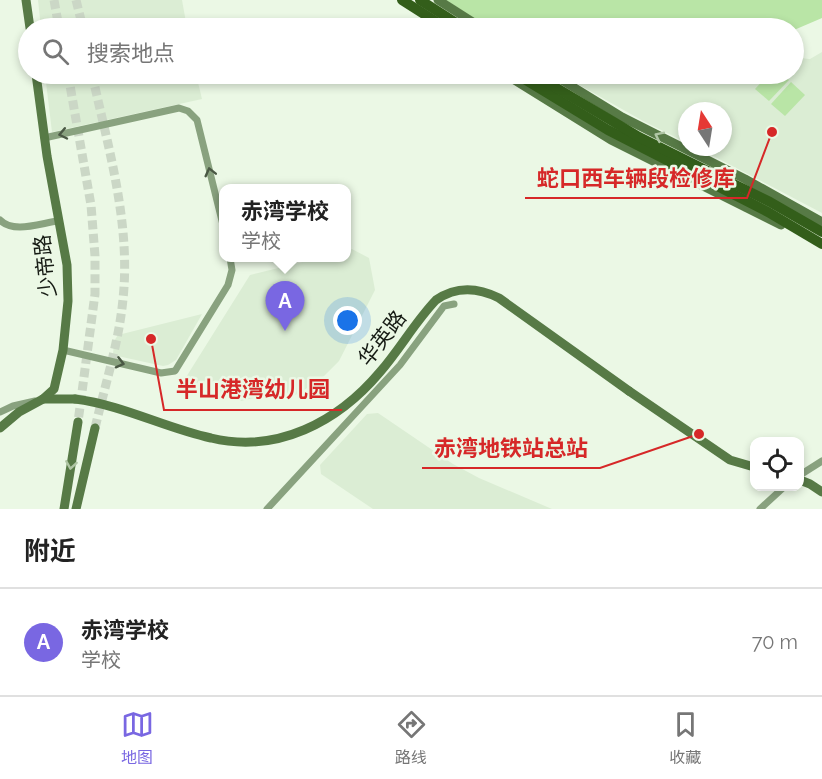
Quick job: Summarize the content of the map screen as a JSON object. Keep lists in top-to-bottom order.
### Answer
{
  "streets": {
    "street": ["少帝路", "华英路"]
  },
  "crossings": [
    ["少帝路", "华英路"]
  ],
  "places": ["蛇口西车辆段检修库", "半山港湾幼儿园", "赤湾地铁站总站"],
  "north": "top",
  "page": {
    "search": "搜索地点",
    "popup": ["赤湾学校", "学校"],
    "pins": "A",
    "heading": "附近",
    "list": [
      {
        "mark": "A",
        "name": "赤湾学校",
        "note": "学校",
        "value": "70 m"
      }
    ],
    "nav": ["地图", "路线", "收藏"]
  }
}
